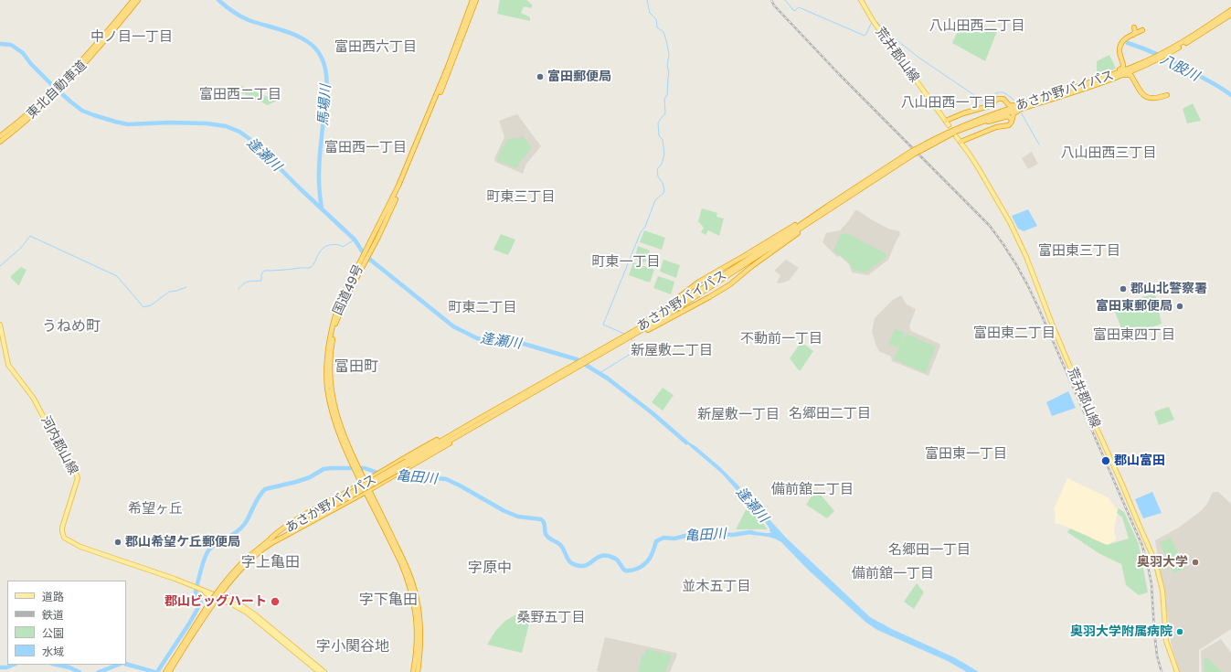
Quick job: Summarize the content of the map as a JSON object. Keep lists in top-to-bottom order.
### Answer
{
  "streets": {
    "highway": ["東北自動車道", "あさか野バイパス", "国道49号"],
    "main road": ["荒井郡山線", "河内郡山線"]
  },
  "districts": [
    "八山田西二丁目",
    "中ノ目一丁目",
    "富田西六丁目",
    "富田西二丁目",
    "八山田西一丁目",
    "富田西一丁目",
    "八山田西三丁目",
    "町東三丁目",
    "富田東三丁目",
    "町東一丁目",
    "町東二丁目",
    "うねめ町",
    "富田東二丁目",
    "富田東四丁目",
    "不動前一丁目",
    "新屋敷二丁目",
    "富田町",
    "名郷田二丁目",
    "新屋敷一丁目",
    "富田東一丁目",
    "備前舘二丁目",
    "希望ヶ丘",
    "名郷田一丁目",
    "字上亀田",
    "字原中",
    "備前舘一丁目",
    "並木五丁目",
    "字下亀田",
    "桑野五丁目",
    "字小関谷地"
  ],
  "water": [
    "八股川",
    "馬場川",
    "逢瀬川",
    "亀田川"
  ],
  "places": [
    "富田郵便局",
    "郡山北警察署",
    "富田東郵便局",
    "郡山富田",
    "郡山希望ケ丘郵便局",
    "奥羽大学",
    "郡山ビッグハート",
    "奥羽大学附属病院"
  ],
  "legend": [
    "道路",
    "鉄道",
    "公園",
    "水域"
  ]
}
